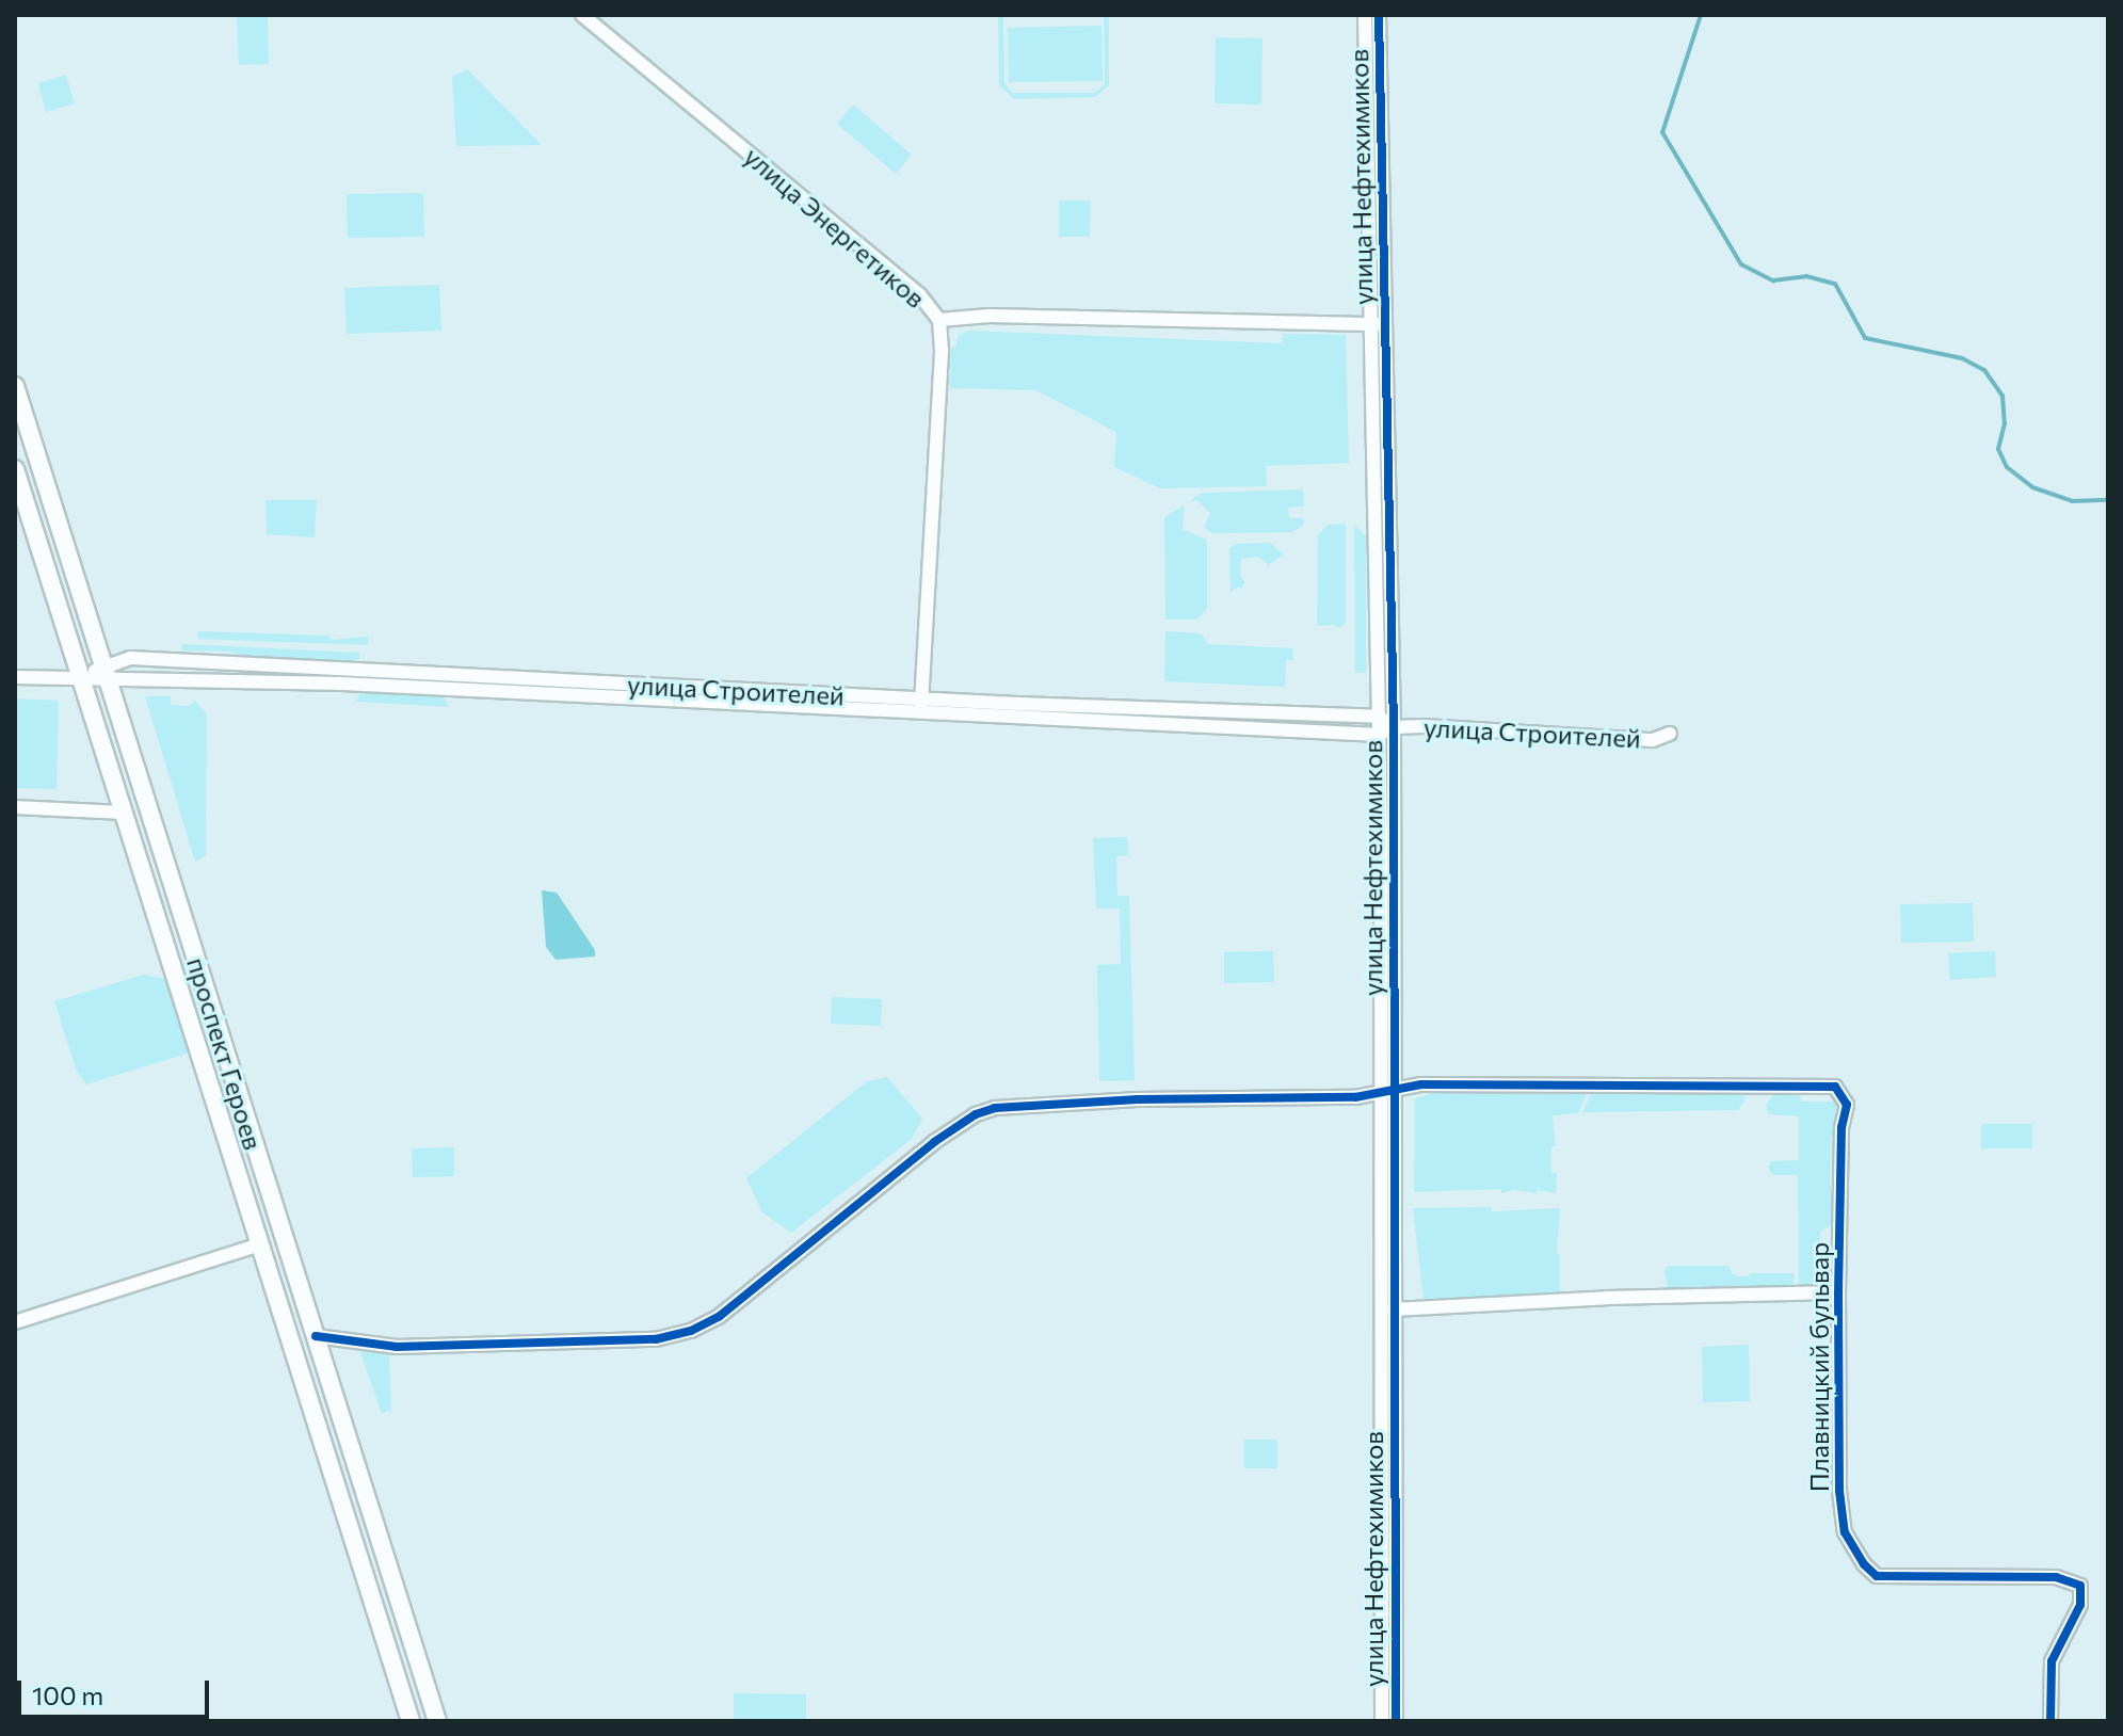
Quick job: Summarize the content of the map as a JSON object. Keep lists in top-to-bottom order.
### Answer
{
  "streets": {
    "main road": ["проспект Героев"],
    "street": [
      "улица Нефтехимиков",
      "улица Энергетиков",
      "улица Строителей",
      "Плавницкий бульвар"
    ]
  },
  "crossings": [
    ["улица Нефтехимиков", "улица Энергетиков"],
    ["улица Нефтехимиков", "улица Строителей"],
    ["улица Нефтехимиков", "Плавницкий бульвар"],
    ["улица Строителей", "проспект Героев"]
  ],
  "scale_bar": "100 m"
}
